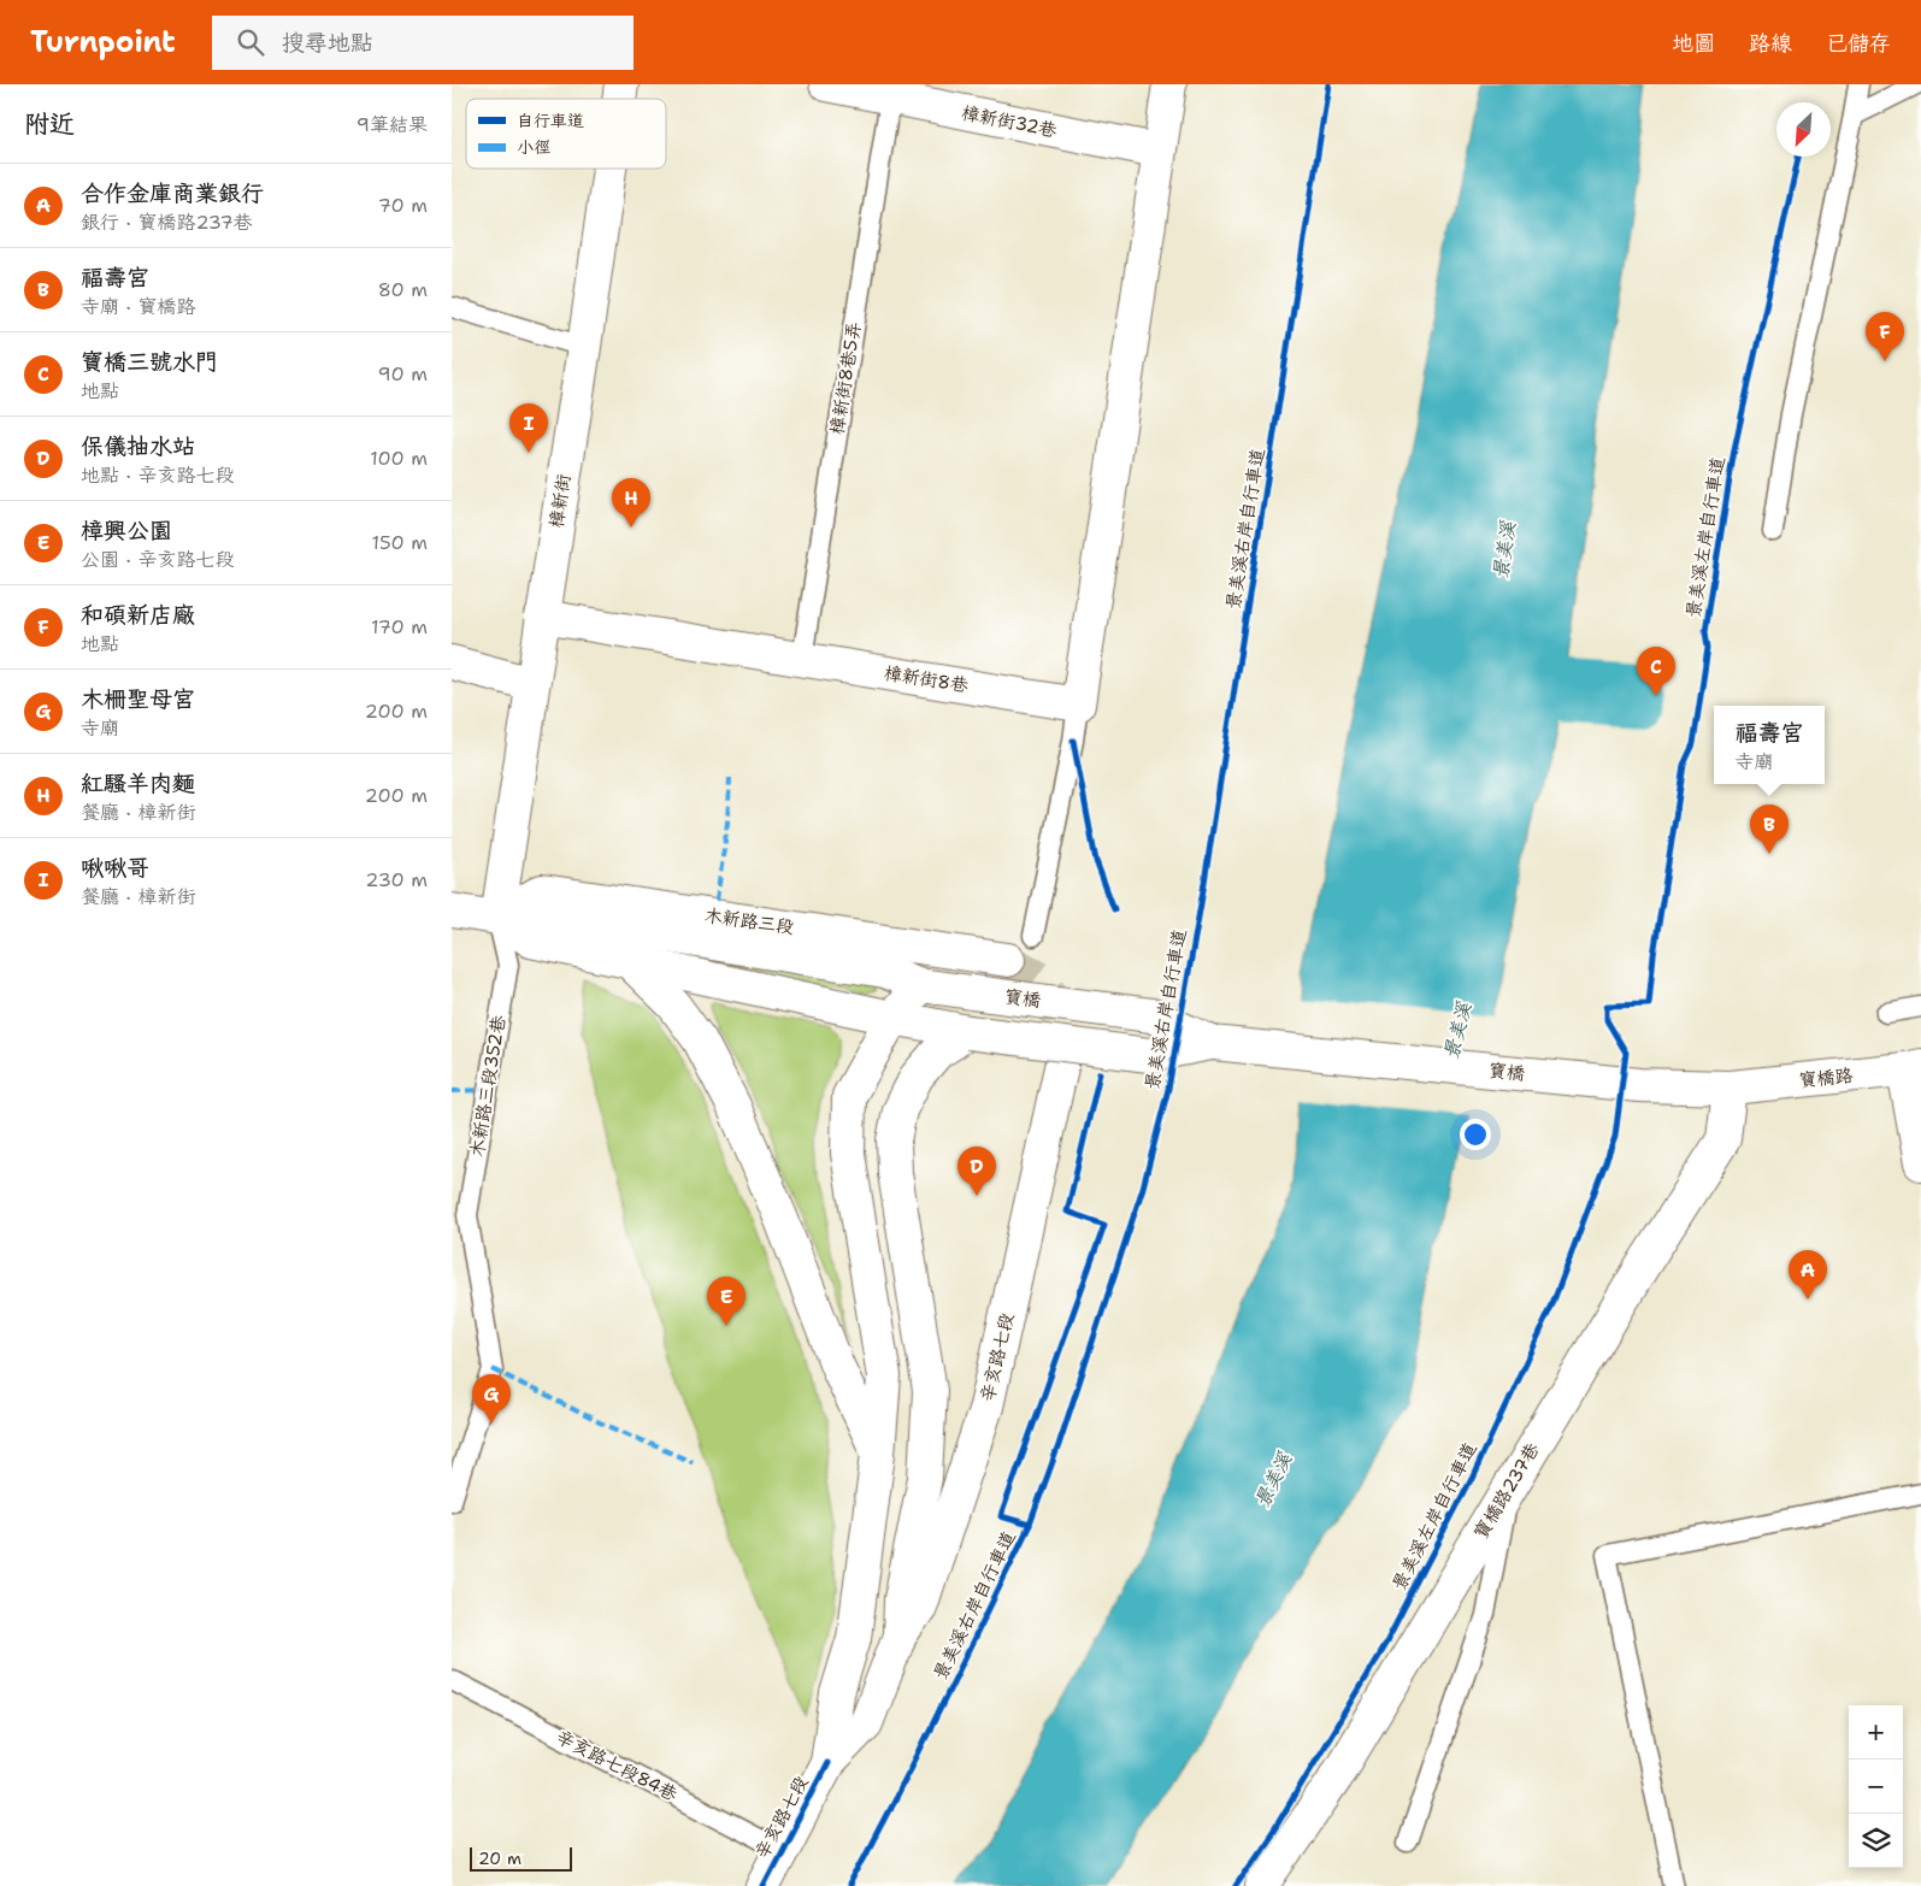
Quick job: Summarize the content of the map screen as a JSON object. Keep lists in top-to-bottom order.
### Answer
{
  "streets": {
    "street": [
      "樟新街32巷",
      "樟新街",
      "樟新街8巷",
      "木新路三段",
      "寶橋",
      "寶橋路",
      "辛亥路七段",
      "寶橋路237巷"
    ],
    "lane": ["樟新街8巷5弄", "木新路三段352巷", "辛亥路七段84巷"],
    "cycle path": ["景美溪右岸自行車道", "景美溪左岸自行車道"]
  },
  "crossings": [
    ["樟新街32巷", "樟新街8巷5弄"],
    ["樟新街8巷5弄", "樟新街8巷"],
    ["樟新街", "樟新街8巷"],
    ["樟新街", "木新路三段"],
    ["樟新街", "木新路三段352巷"],
    ["木新路三段", "寶橋"],
    ["木新路三段", "木新路三段352巷"],
    ["寶橋", "寶橋路"],
    ["寶橋", "寶橋路237巷"],
    ["寶橋路", "寶橋路237巷"],
    ["辛亥路七段", "辛亥路七段84巷"]
  ],
  "water": ["景美溪"],
  "legend": ["自行車道", "小徑"],
  "scale_bar": "20 m",
  "north": "bottom left",
  "page": {
    "header": "Turnpoint",
    "search": "搜尋地點",
    "nav": ["地圖", "路線", "已儲存"],
    "heading": ["附近", "9筆結果"],
    "list": [
      {
        "mark": "A",
        "name": "合作金庫商業銀行",
        "note": "銀行 · 寶橋路237巷",
        "value": "70 m"
      },
      {
        "mark": "B",
        "name": "福壽宮",
        "note": "寺廟 · 寶橋路",
        "value": "80 m"
      },
      {
        "mark": "C",
        "name": "寶橋三號水門",
        "note": "地點",
        "value": "90 m"
      },
      {
        "mark": "D",
        "name": "保儀抽水站",
        "note": "地點 · 辛亥路七段",
        "value": "100 m"
      },
      {
        "mark": "E",
        "name": "樟興公園",
        "note": "公園 · 辛亥路七段",
        "value": "150 m"
      },
      {
        "mark": "F",
        "name": "和碩新店廠",
        "note": "地點",
        "value": "170 m"
      },
      {
        "mark": "G",
        "name": "木柵聖母宮",
        "note": "寺廟",
        "value": "200 m"
      },
      {
        "mark": "H",
        "name": "紅騷羊肉麵",
        "note": "餐廳 · 樟新街",
        "value": "200 m"
      },
      {
        "mark": "I",
        "name": "啾啾哥",
        "note": "餐廳 · 樟新街",
        "value": "230 m"
      }
    ],
    "pins": [
      "F",
      "I",
      "H",
      "C",
      "B",
      "D",
      "A",
      "E",
      "G"
    ],
    "popup": ["福壽宮", "寺廟"],
    "map_buttons": ["+", "−"],
    "scale": "20 m"
  }
}
